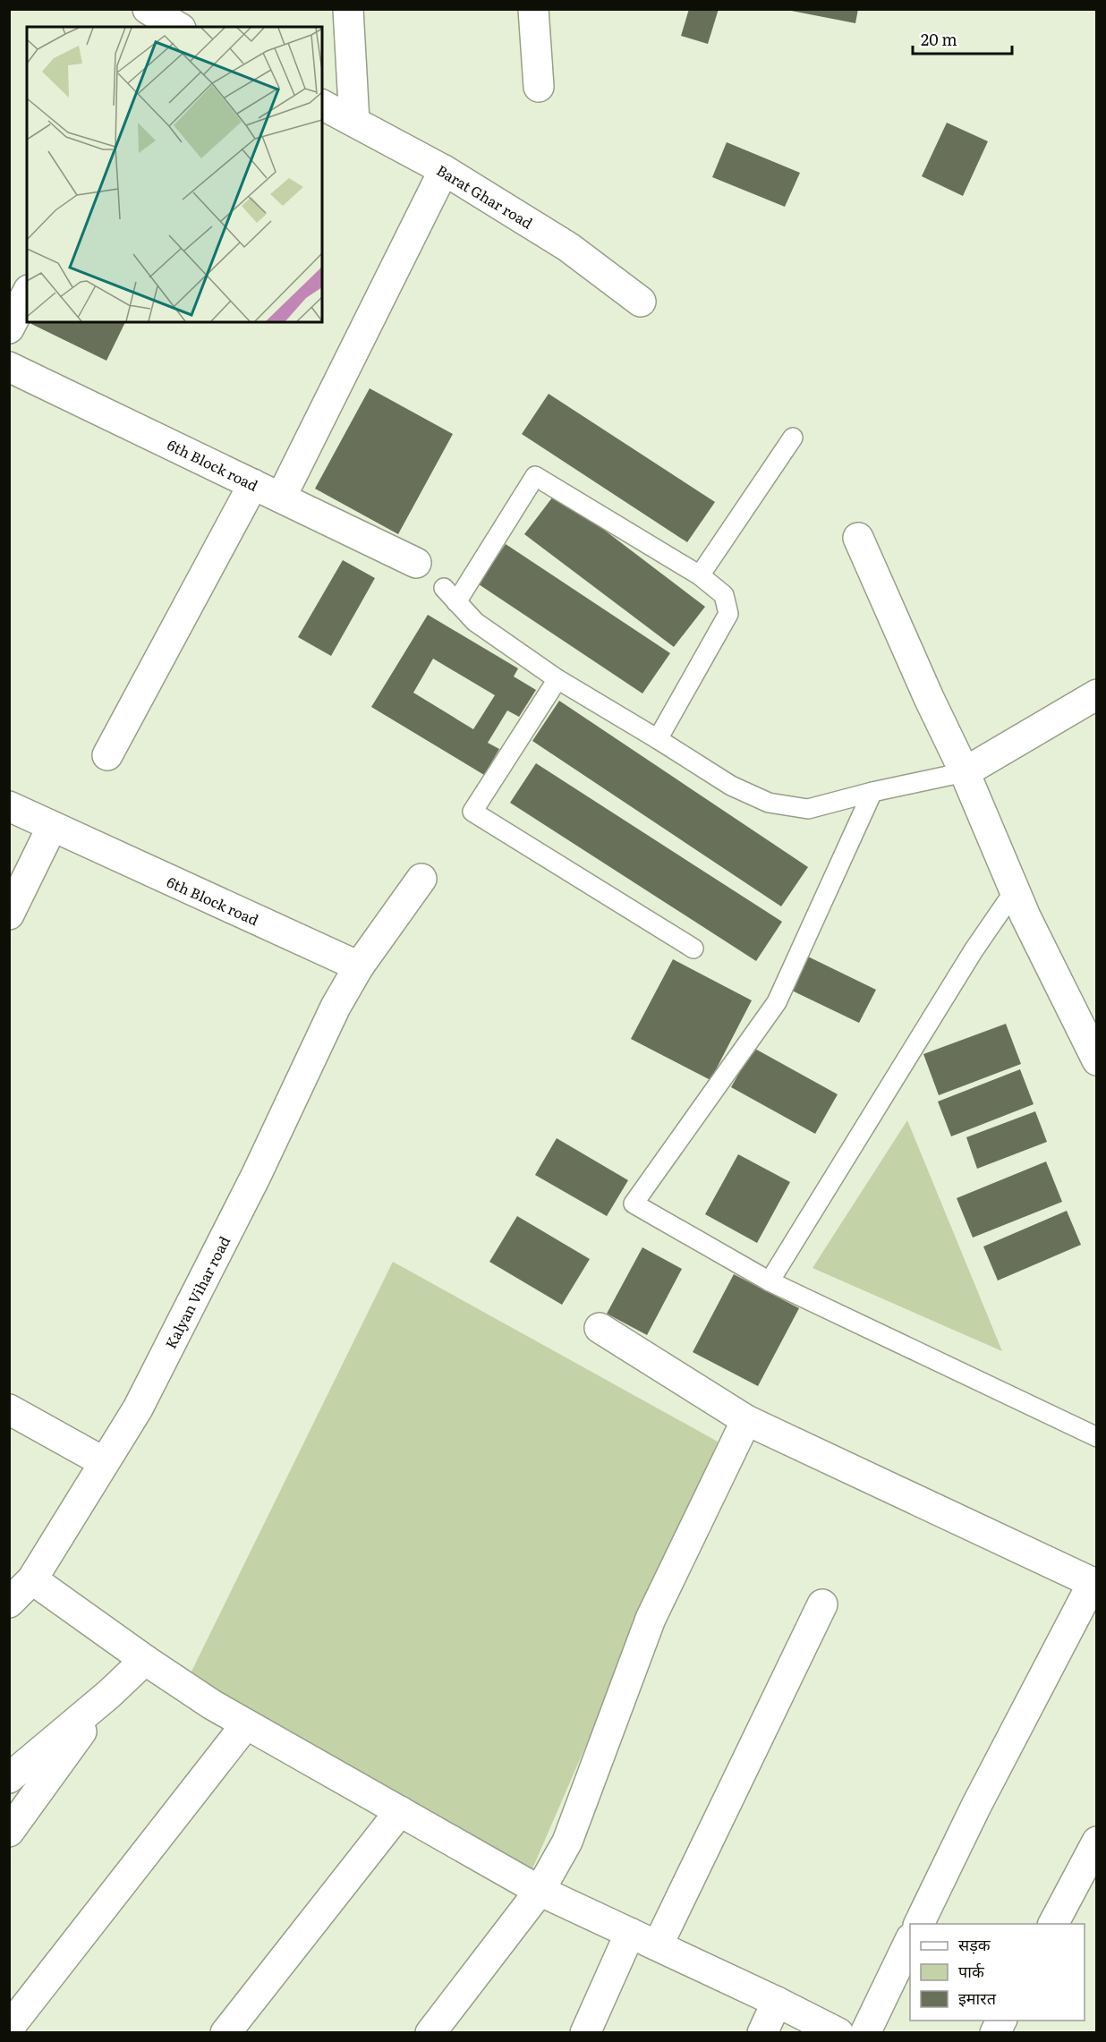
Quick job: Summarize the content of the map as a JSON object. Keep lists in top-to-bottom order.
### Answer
{
  "streets": {
    "street": ["Barat Ghar road", "6th Block road", "Kalyan Vihar road"]
  },
  "crossings": [
    ["6th Block road", "Kalyan Vihar road"]
  ],
  "legend": ["सड़क", "पार्क", "इमारत"],
  "scale_bar": "20 m"
}
